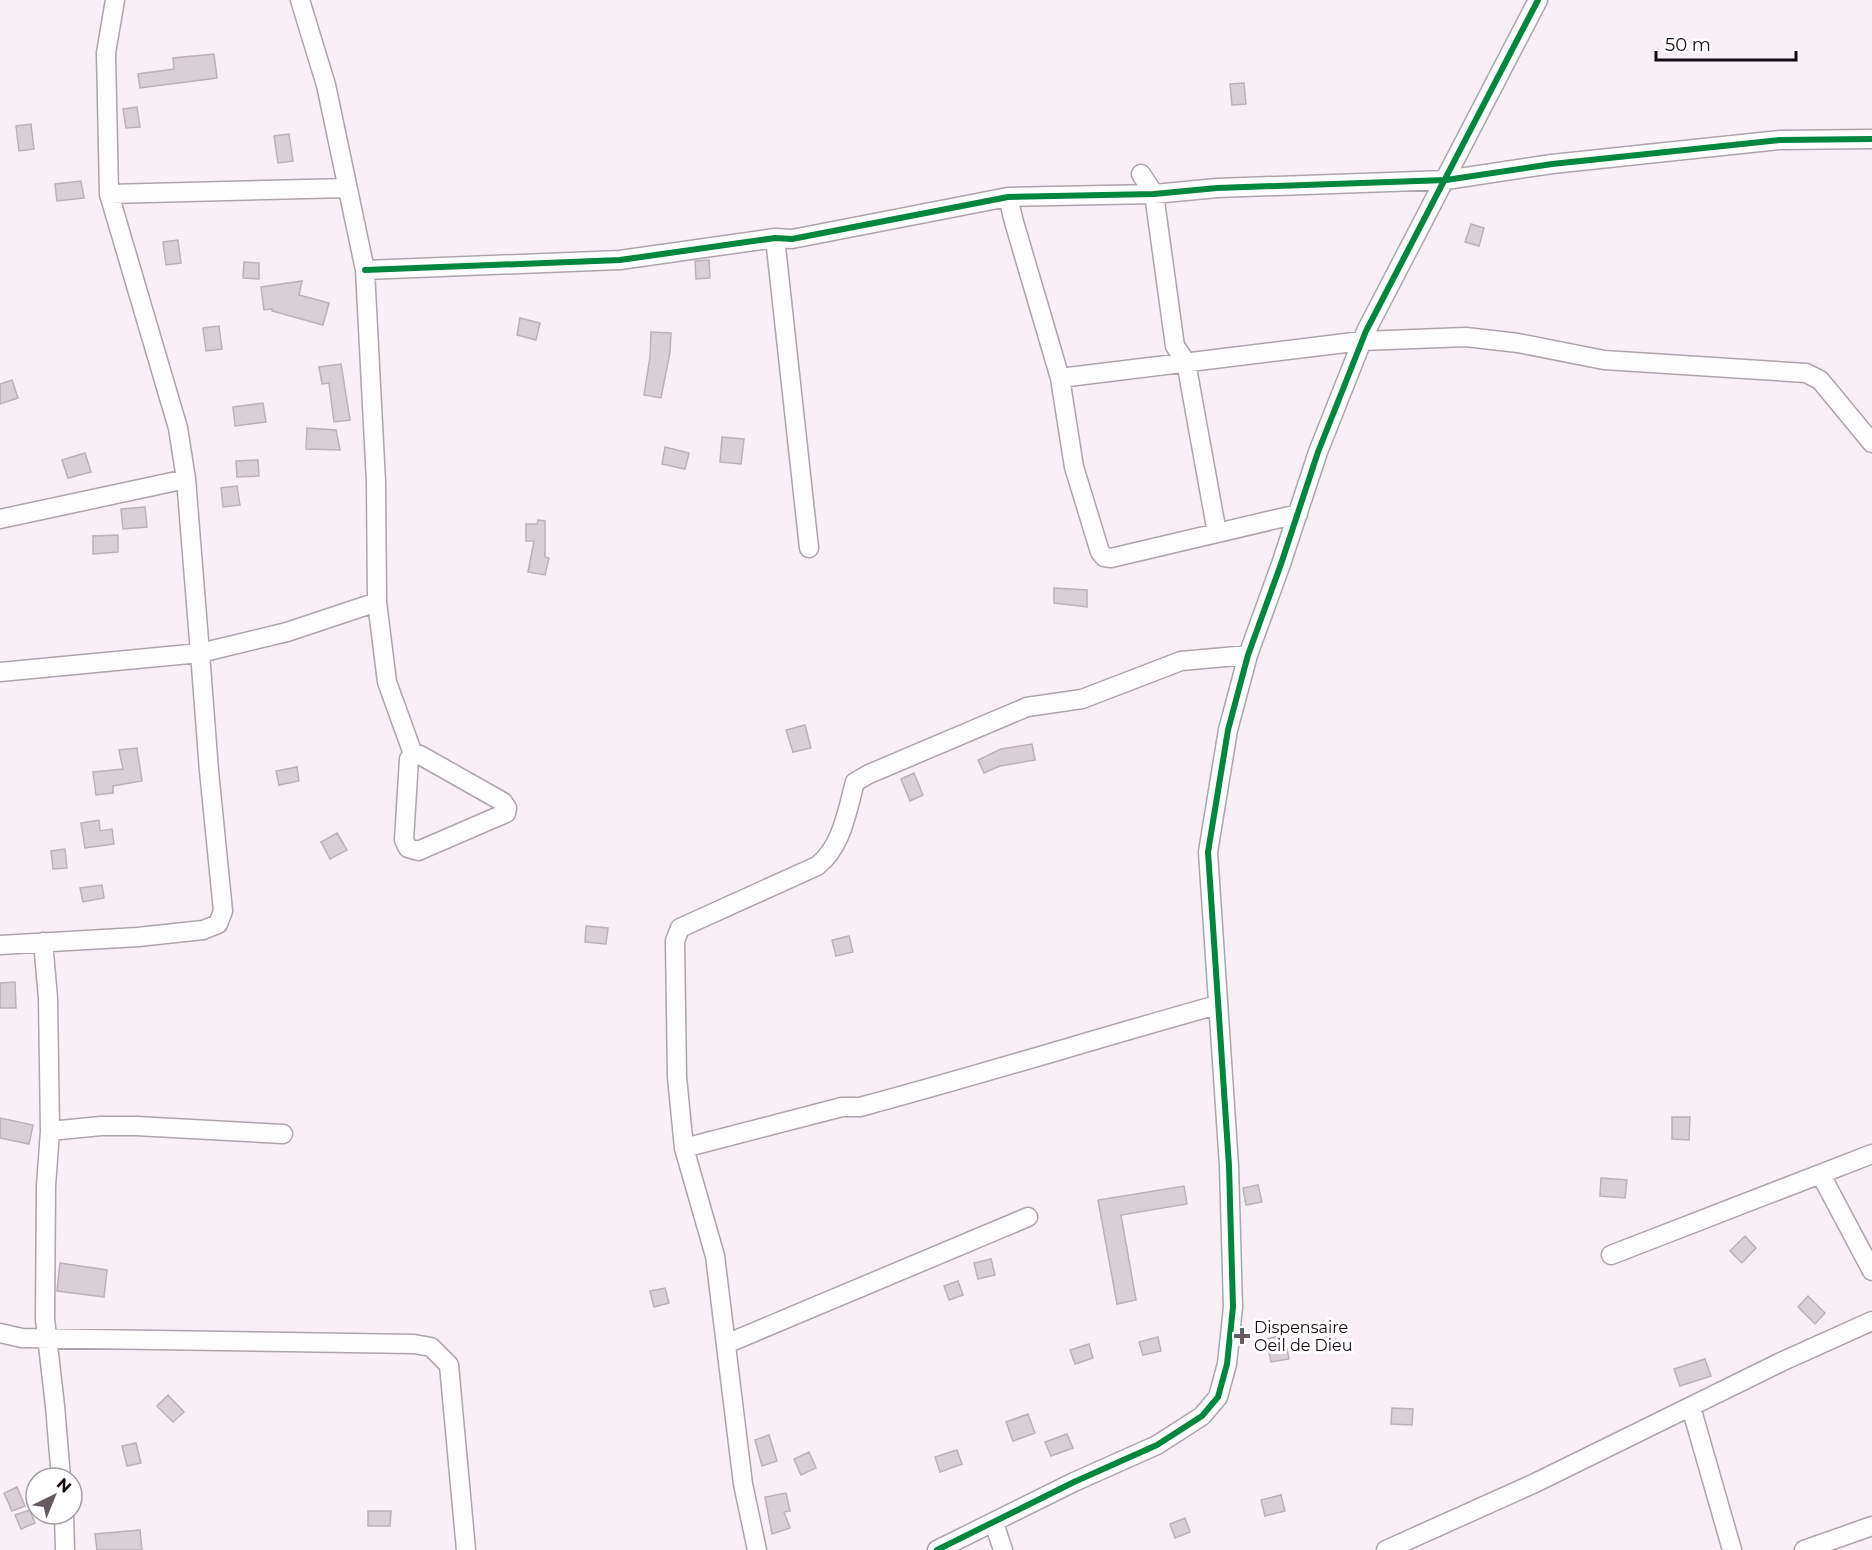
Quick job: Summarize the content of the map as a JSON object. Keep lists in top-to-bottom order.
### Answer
{
  "places": {
    "health": ["Dispensaire Oeil de Dieu"]
  },
  "scale_bar": "50 m",
  "north": "top right"
}
